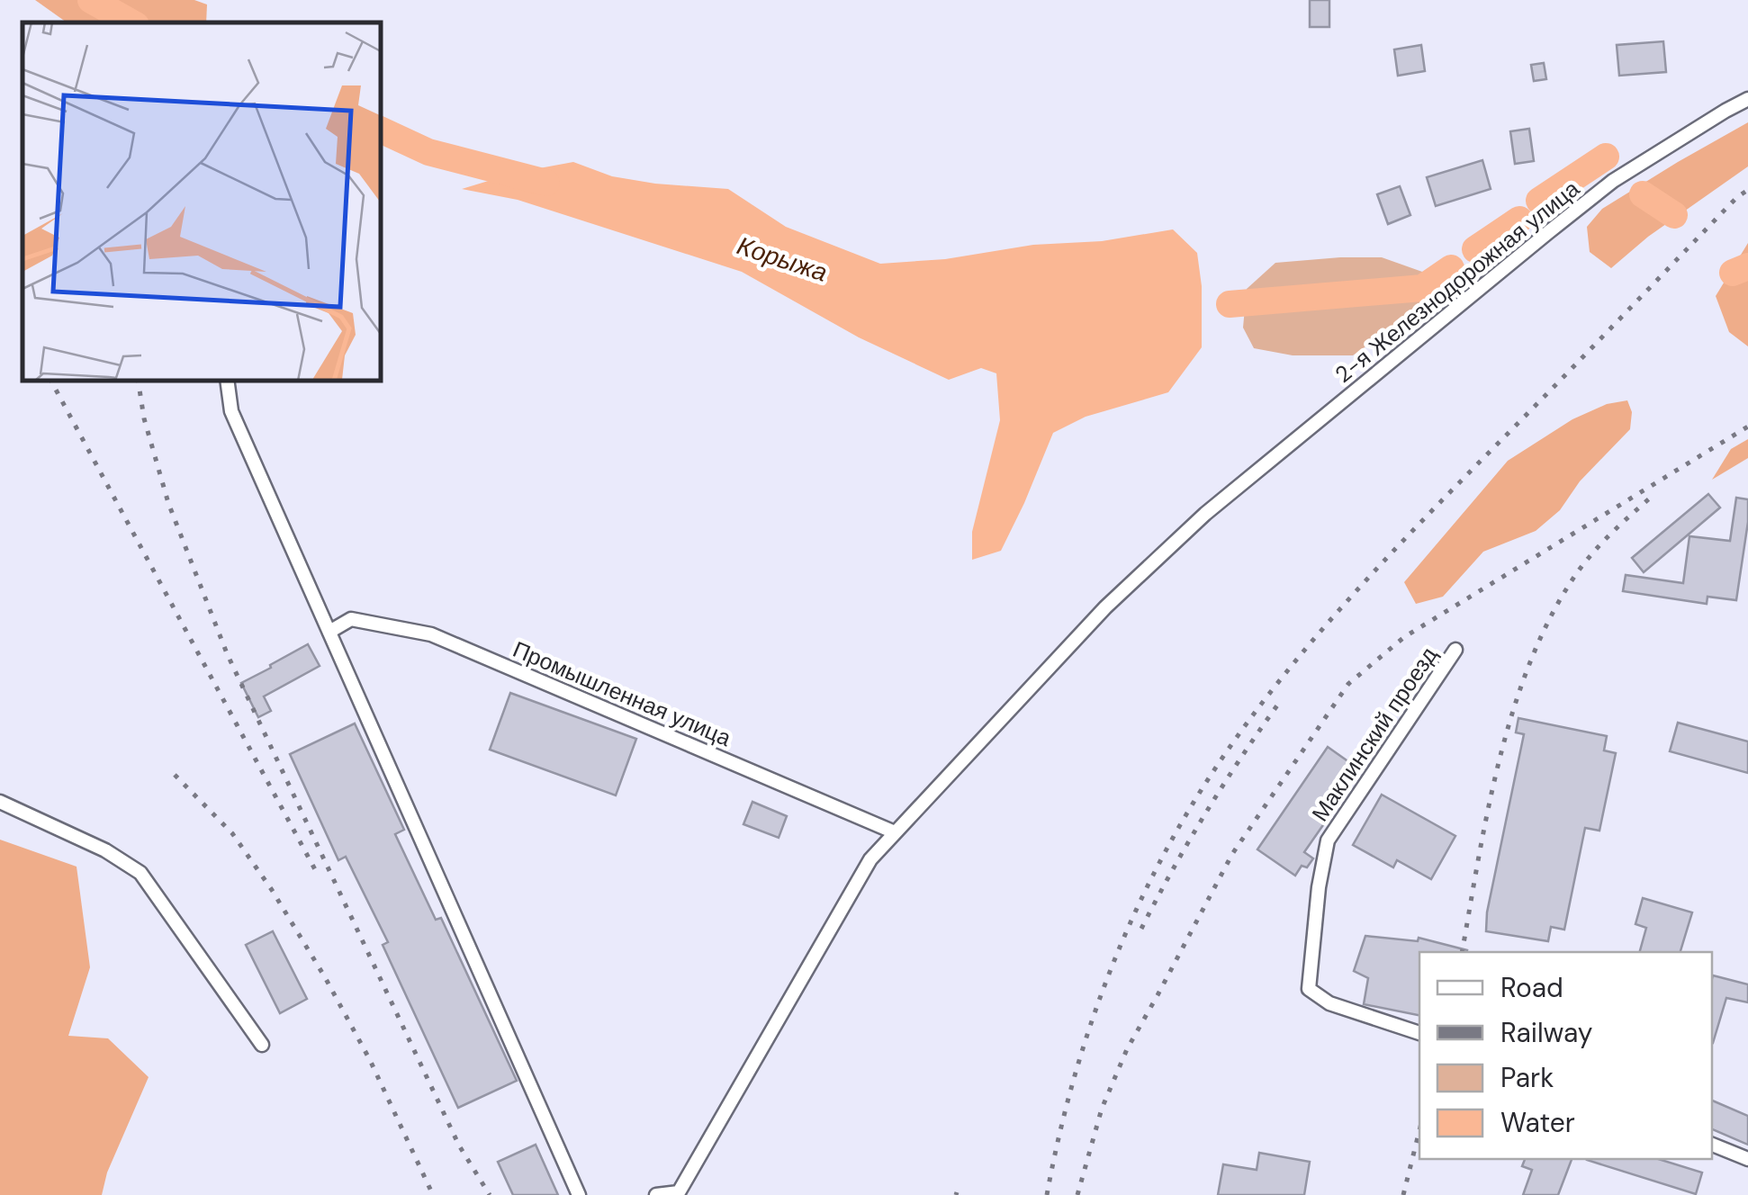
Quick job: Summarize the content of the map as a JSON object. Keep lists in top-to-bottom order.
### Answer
{
  "streets": {
    "street": ["2-я Железнодорожная улица", "Промышленная улица", "Маклинский проезд"]
  },
  "crossings": [
    ["2-я Железнодорожная улица", "Промышленная улица"]
  ],
  "water": ["Корыжа"],
  "legend": [
    "Road",
    "Railway",
    "Park",
    "Water"
  ]
}
